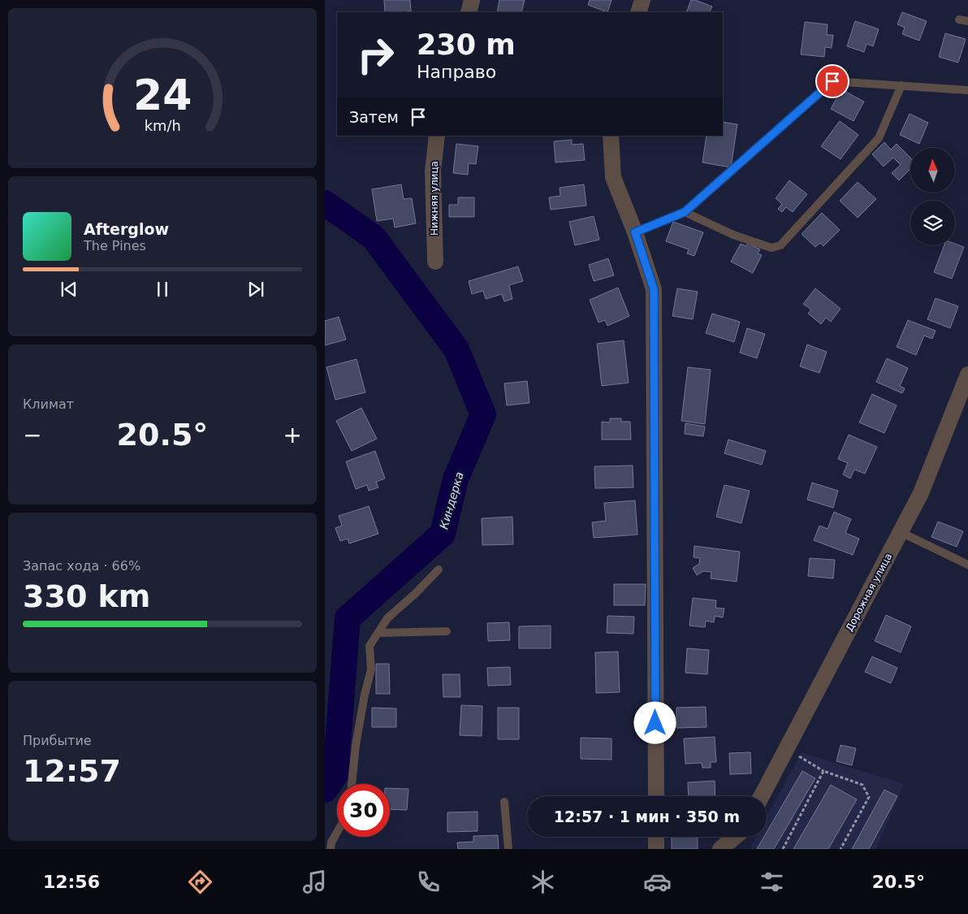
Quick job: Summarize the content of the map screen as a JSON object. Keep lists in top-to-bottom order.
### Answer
{
  "streets": {
    "street": ["Нижняя улица", "Дорожная улица"]
  },
  "water": ["Киндерка"],
  "north": "top",
  "page": {
    "turn": ["230 m", "Направо"],
    "then": "Затем",
    "song": ["Afterglow", "The Pines"],
    "tile": [
      "Климат",
      ["Запас хода · 66%", "330 km"],
      ["Прибытие", "12:57"]
    ],
    "heat": ["−", "20.5°", "+"],
    "limit": "30",
    "trip": "12:57 · 1 мин · 350 m",
    "tabs": ["12:56", "20.5°"],
    "gauge": ["24", "km/h"]
  }
}
